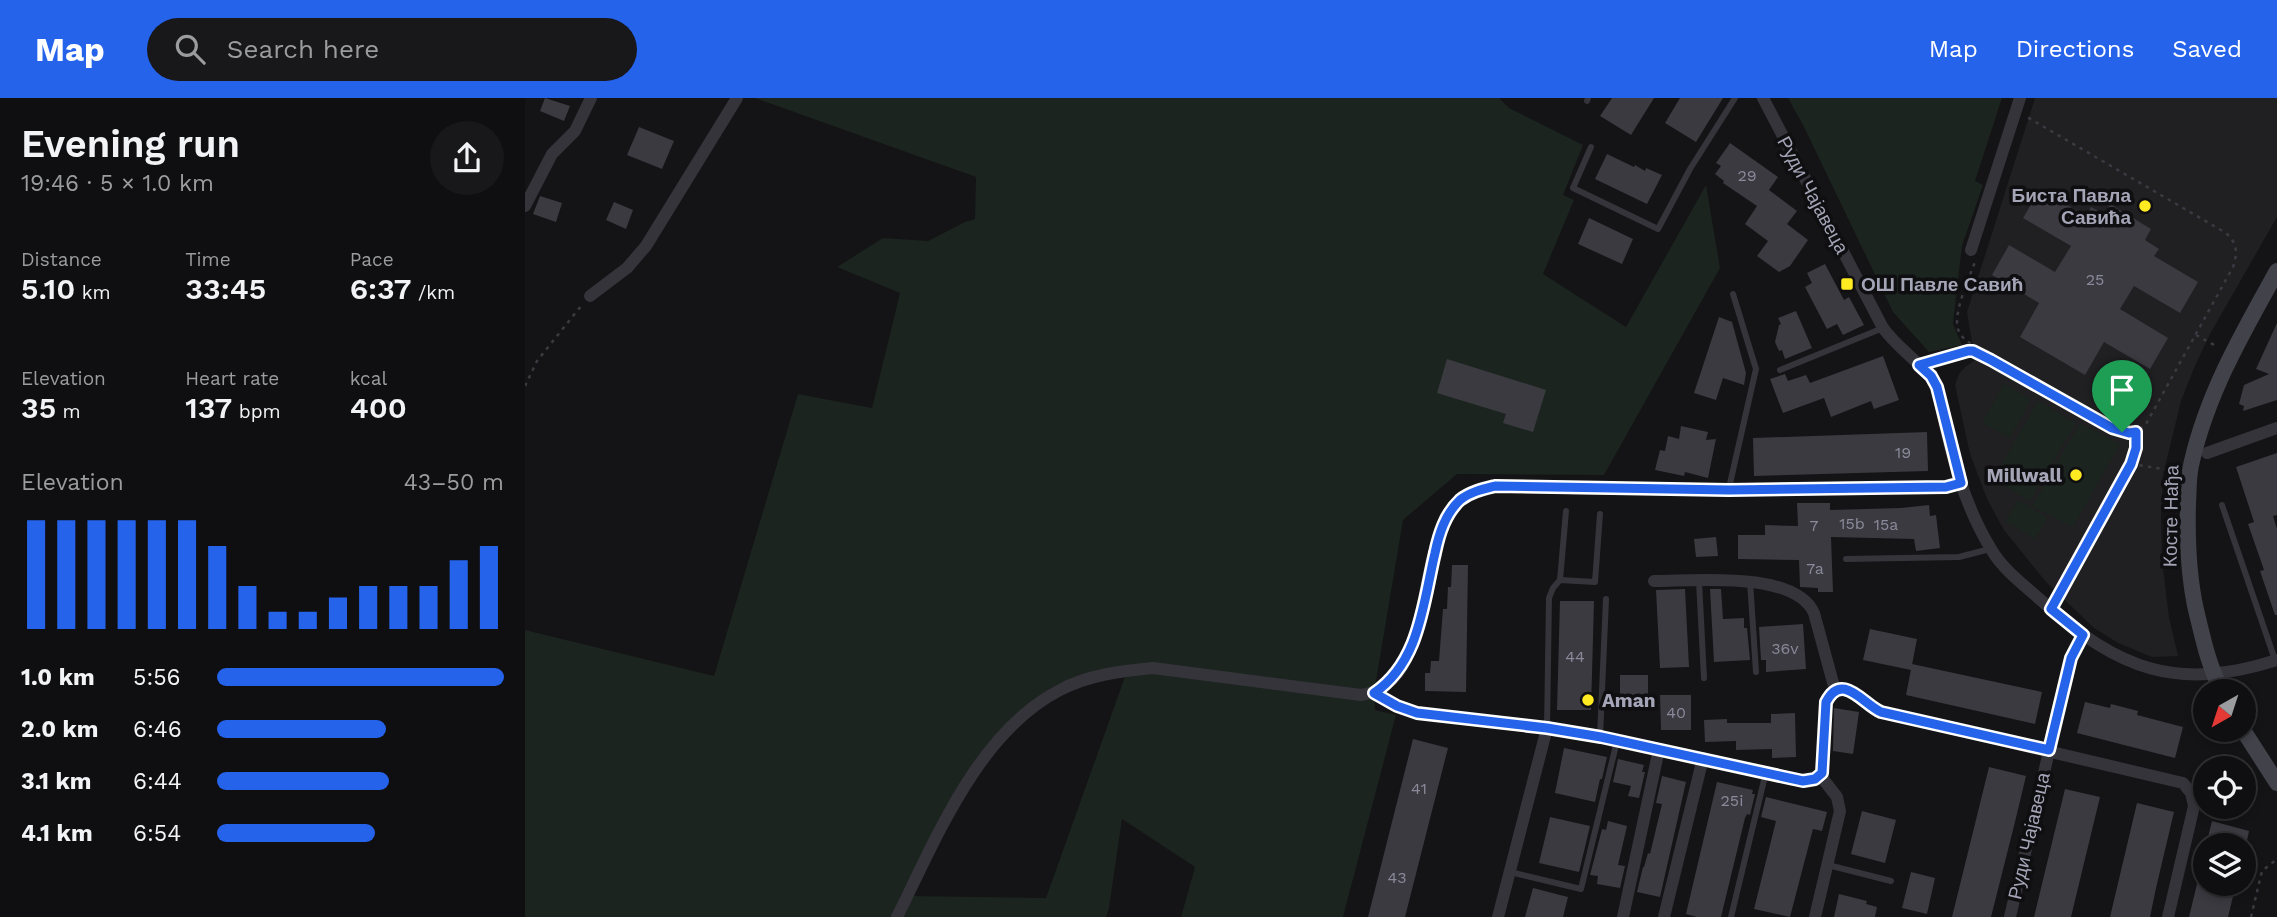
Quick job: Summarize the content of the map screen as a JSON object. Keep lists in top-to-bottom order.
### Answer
{
  "streets": {
    "street": ["Руди Чајавеца", "Косте Нађа"]
  },
  "crossings": [
    ["Руди Чајавеца", "Косте Нађа"]
  ],
  "places": {
    "other": ["Биста Павла Савића", "Millwall", "Aman"],
    "transit": ["ОШ Павле Савић"]
  },
  "house_numbers": [
    "29",
    "25",
    "19",
    "15b",
    "15a",
    "7",
    "7a",
    "36v",
    "44",
    "40",
    "41",
    "25i",
    "43"
  ],
  "north": "bottom left",
  "page": {
    "header": "Map",
    "search": "Search here",
    "nav": ["Map", "Directions", "Saved"],
    "heading": ["Evening run", "19:46 · 5 × 1.0 km"],
    "stats": [
      ["Distance", "5.10 km"],
      ["Time", "33:45"],
      ["Pace", "6:37 /km"],
      ["Elevation", "35 m"],
      ["Heart rate", "137 bpm"],
      ["kcal", "400"]
    ],
    "chart": ["Elevation", "43–50 m"],
    "list": [
      {
        "name": "1.0 km",
        "note": "5:56"
      },
      {
        "name": "2.0 km",
        "note": "6:46"
      },
      {
        "name": "3.1 km",
        "note": "6:44"
      },
      {
        "name": "4.1 km",
        "note": "6:54"
      }
    ]
  }
}
